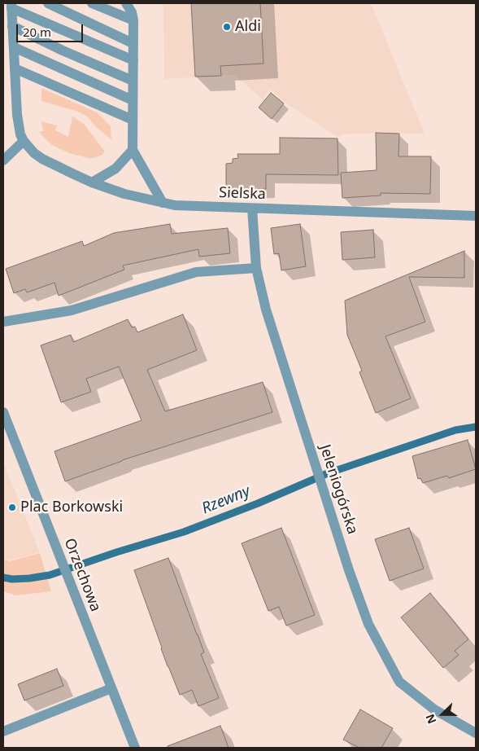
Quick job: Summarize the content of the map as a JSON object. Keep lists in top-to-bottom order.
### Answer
{
  "streets": {
    "street": ["Sielska", "Jeleniogórska", "Orzechowa"]
  },
  "crossings": [
    ["Sielska", "Jeleniogórska"]
  ],
  "water": ["Rzewny"],
  "places": ["Aldi", "Plac Borkowski"],
  "scale_bar": "20 m",
  "north": "left"
}
